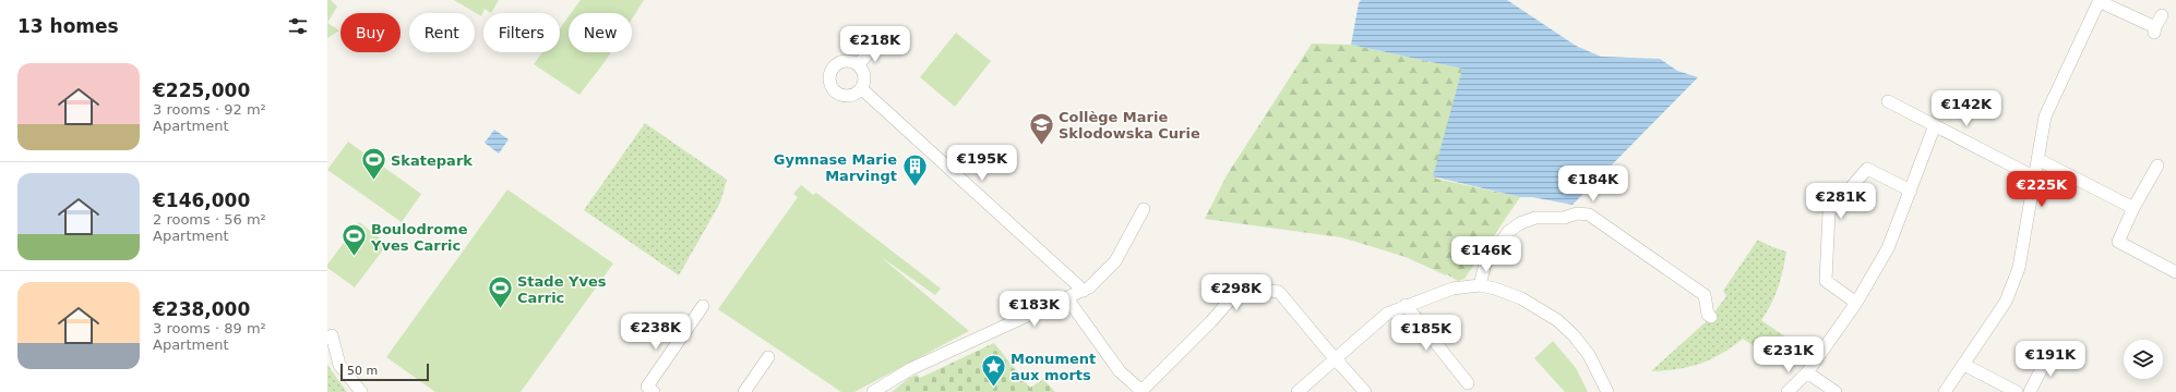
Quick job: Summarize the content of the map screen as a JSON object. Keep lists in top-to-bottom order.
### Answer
{
  "places": {
    "school or university": ["Collège Marie Sklodowska Curie"],
    "sports": ["Skatepark", "Boulodrome Yves Carric", "Stade Yves Carric"],
    "building": ["Gymnase Marie Marvingt"],
    "place": ["Monument aux morts"]
  },
  "scale_bar": "50 m",
  "page": {
    "heading": "13 homes",
    "chip": [
      "Buy",
      "Rent",
      "Filters",
      "New"
    ],
    "price": [
      "€218K",
      "€142K",
      "€195K",
      "€184K",
      "€225K",
      "€281K",
      "€146K",
      "€298K",
      "€183K",
      "€238K",
      "€185K",
      "€231K",
      "€191K"
    ],
    "list": [
      {
        "name": "€225,000",
        "note": "3 rooms · 92 m² · Apartment"
      },
      {
        "name": "€146,000",
        "note": "2 rooms · 56 m² · Apartment"
      },
      {
        "name": "€238,000",
        "note": "3 rooms · 89 m² · Apartment"
      }
    ],
    "scale": "50 m"
  }
}
